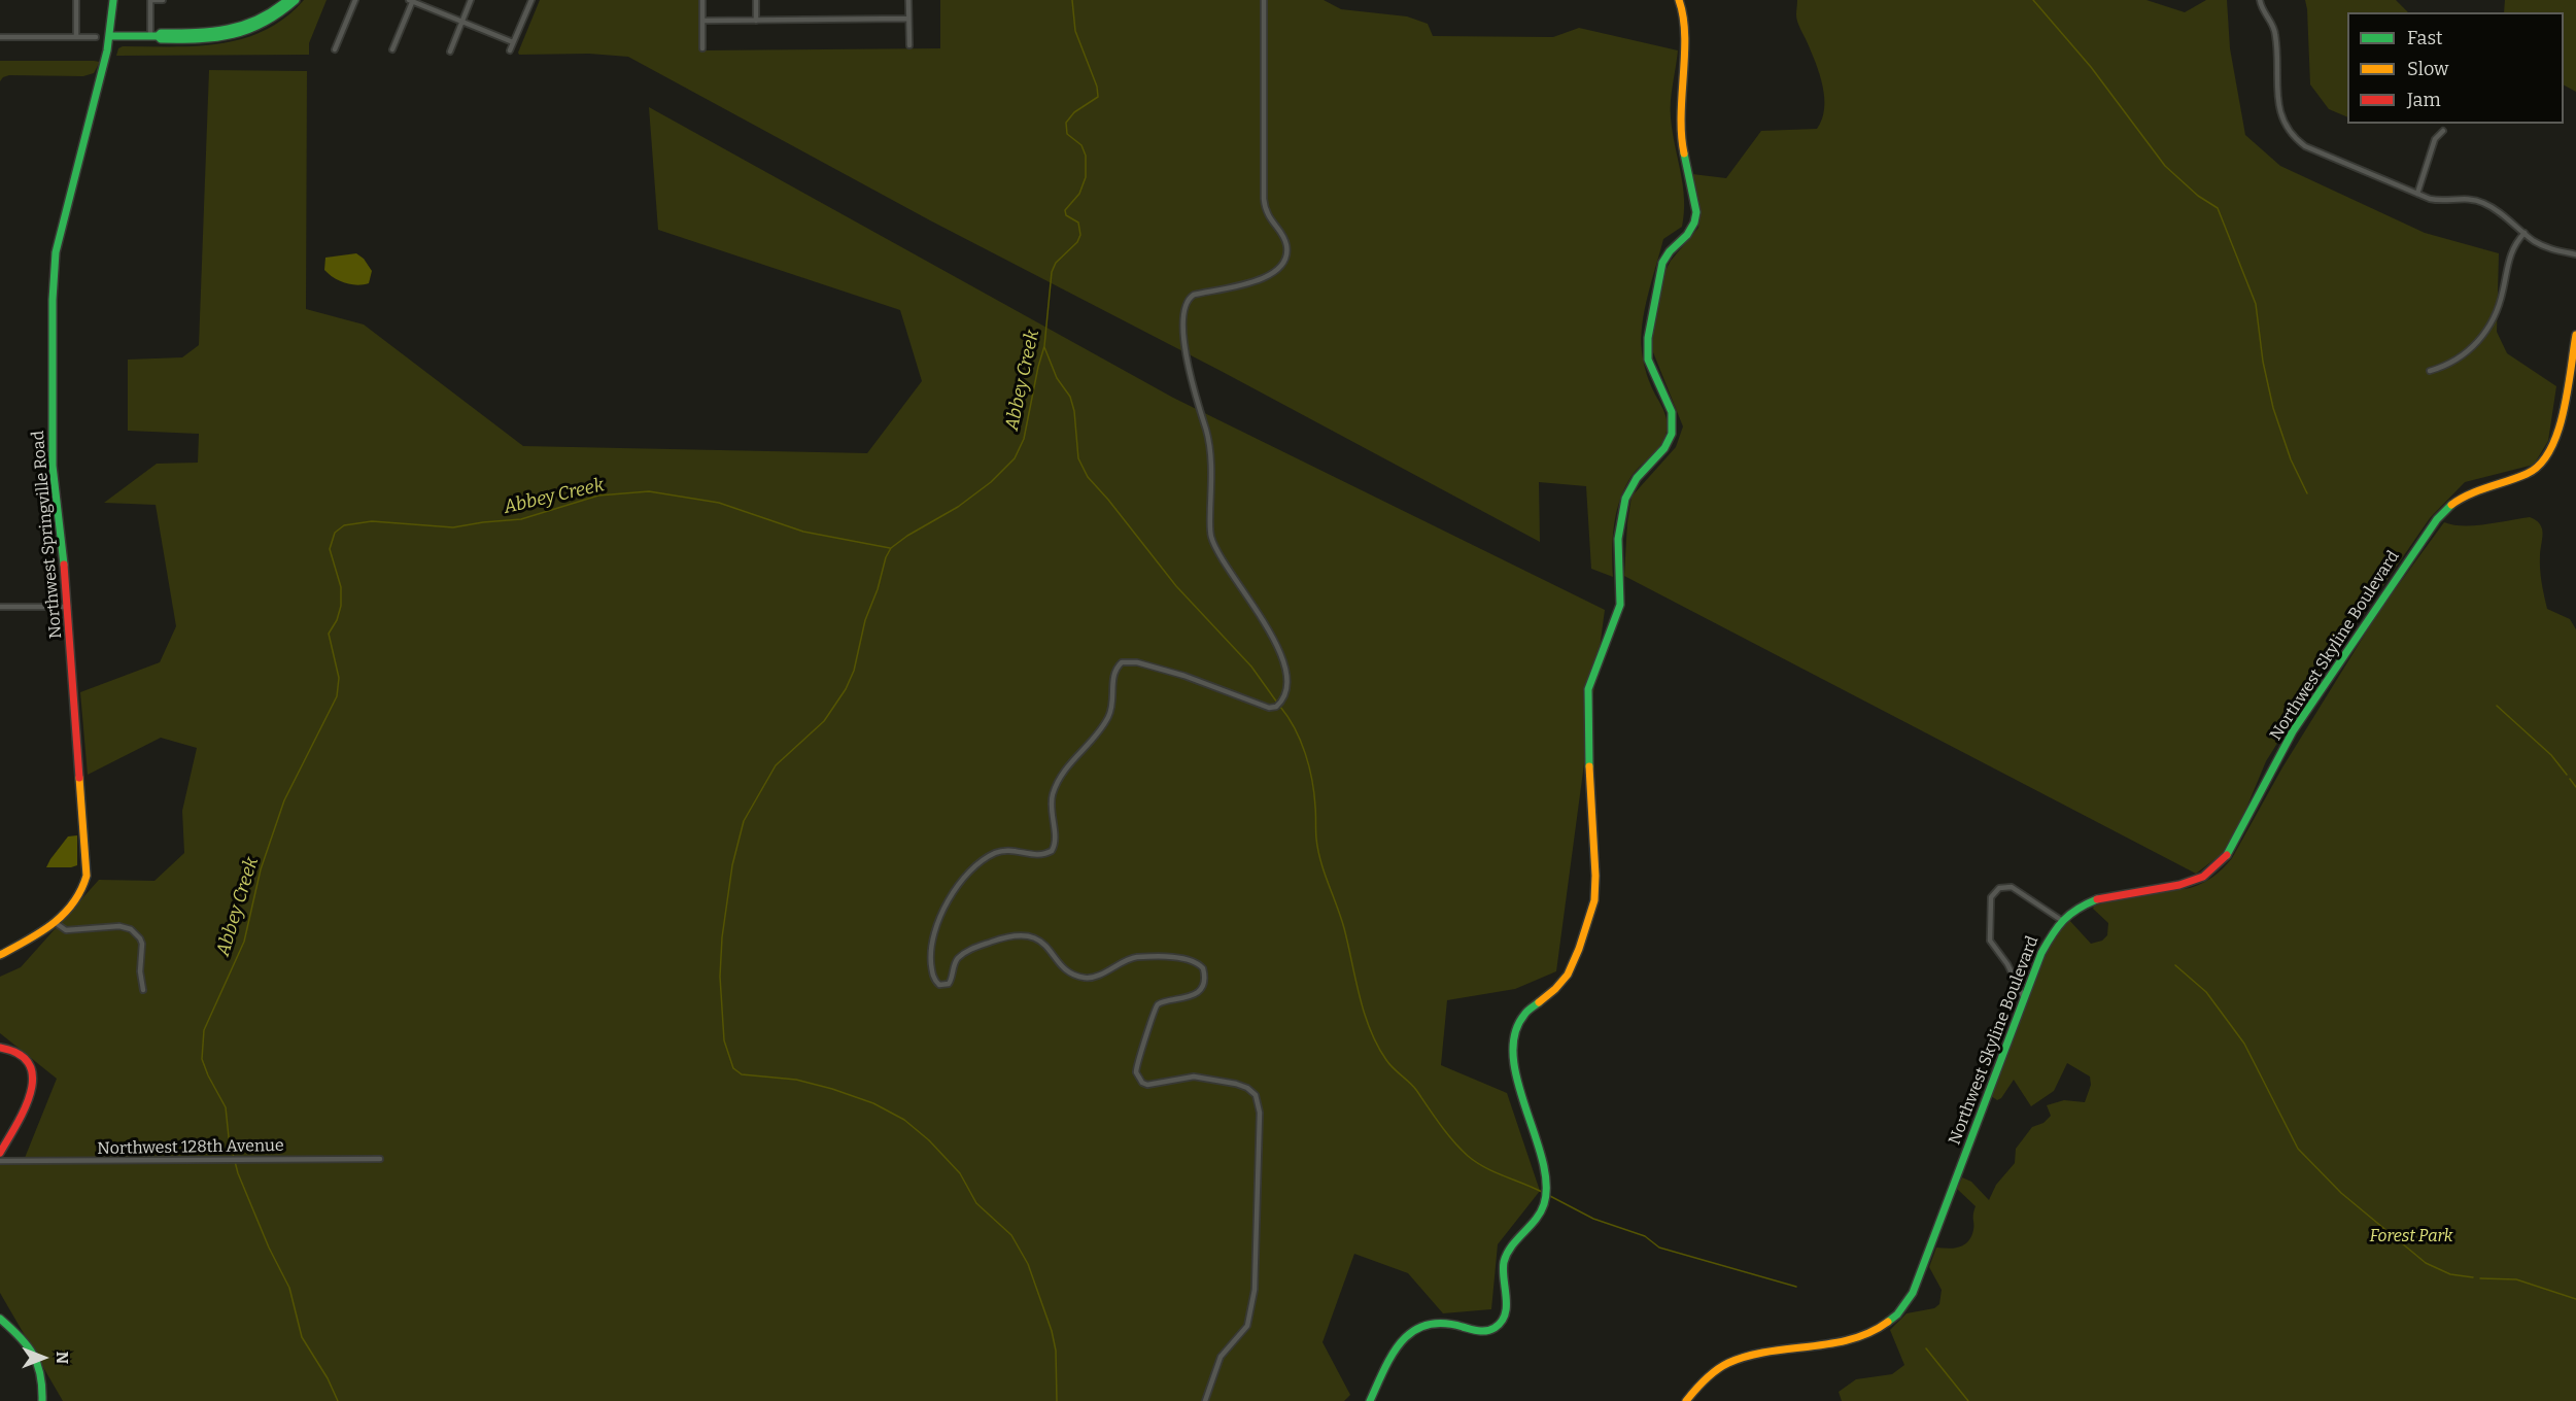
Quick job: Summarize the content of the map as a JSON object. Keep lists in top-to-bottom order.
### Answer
{
  "streets": {
    "main road": ["Northwest Springville Road", "Northwest Skyline Boulevard"],
    "street": ["Northwest 128th Avenue"]
  },
  "water": ["Abbey Creek"],
  "parks": ["Forest Park"],
  "legend": ["Fast", "Slow", "Jam"],
  "north": "right"
}
